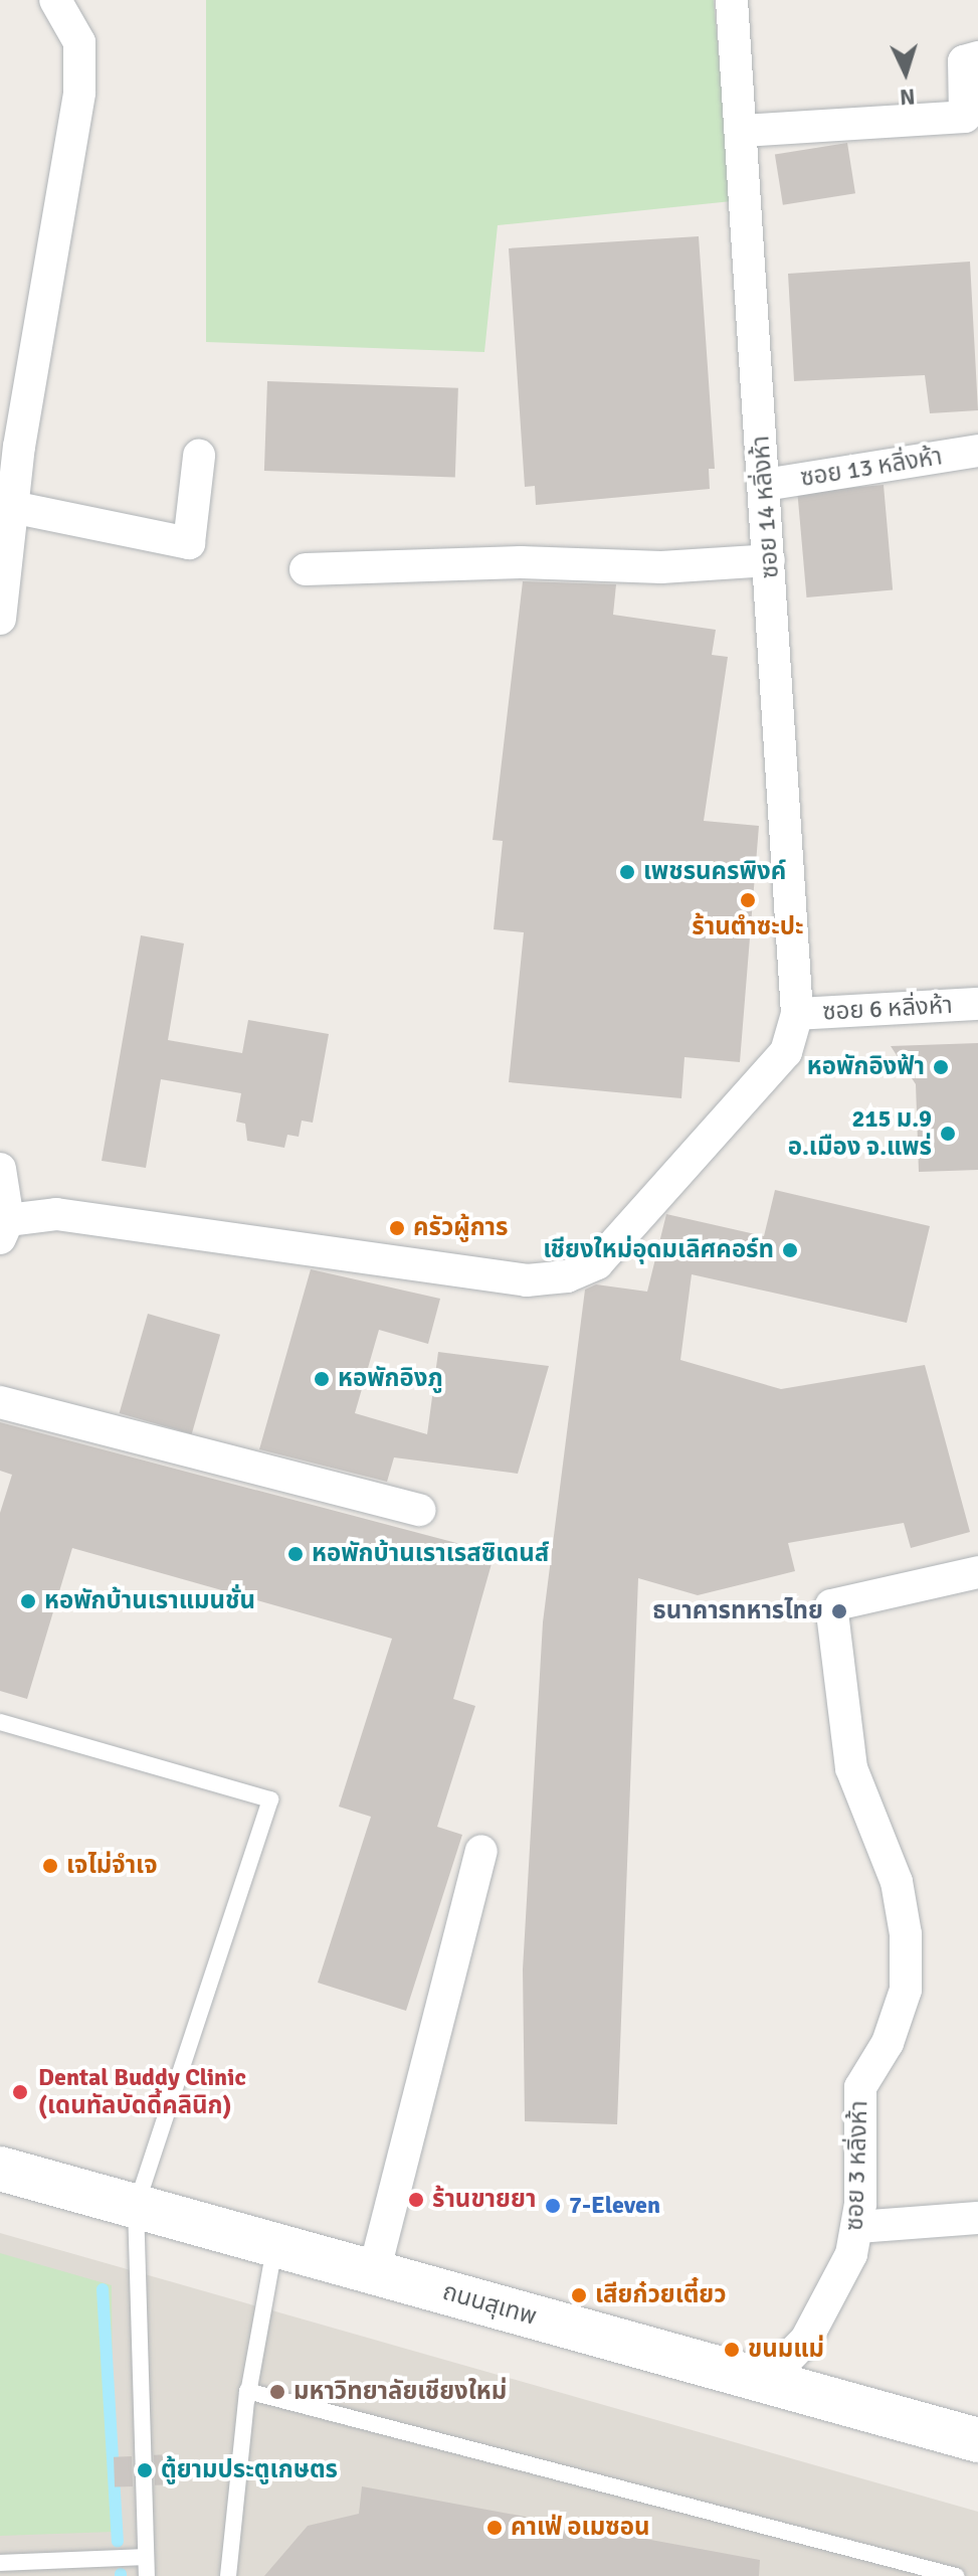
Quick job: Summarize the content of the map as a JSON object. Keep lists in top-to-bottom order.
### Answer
{
  "streets": {
    "main road": ["ถนนสุเทพ"],
    "street": [
      "ซอย 13 หลิ่งห้า",
      "ซอย 14 หลิ่งห้า",
      "ซอย 6 หลิ่งห้า",
      "ซอย 3 หลิ่งห้า"
    ]
  },
  "crossings": [
    ["ซอย 13 หลิ่งห้า", "ซอย 14 หลิ่งห้า"],
    ["ซอย 14 หลิ่งห้า", "ซอย 6 หลิ่งห้า"],
    ["ซอย 3 หลิ่งห้า", "ถนนสุเทพ"]
  ],
  "places": [
    "เพชรนครพิงค์",
    "ร้านตำซะปะ",
    "หอพักอิงฟ้า",
    "215 ม.9 อ.เมือง จ.แพร่",
    "ครัวผู้การ",
    "เชียงใหม่อุดมเลิศคอร์ท",
    "หอพักอิงภู",
    "หอพักบ้านเราเรสซิเดนส์",
    "หอพักบ้านเราแมนชั่น",
    "ธนาคารทหารไทย",
    "เจไม่จำเจ",
    "Dental Buddy Clinic (เดนทัลบัดดี้คลินิก)",
    "ร้านขายยา",
    "7-Eleven",
    "เสียก๋วยเตี๋ยว",
    "ขนมแม่",
    "มหาวิทยาลัยเชียงใหม่",
    "ตู้ยามประตูเกษตร",
    "คาเฟ่ อเมซอน"
  ],
  "north": "bottom"
}
